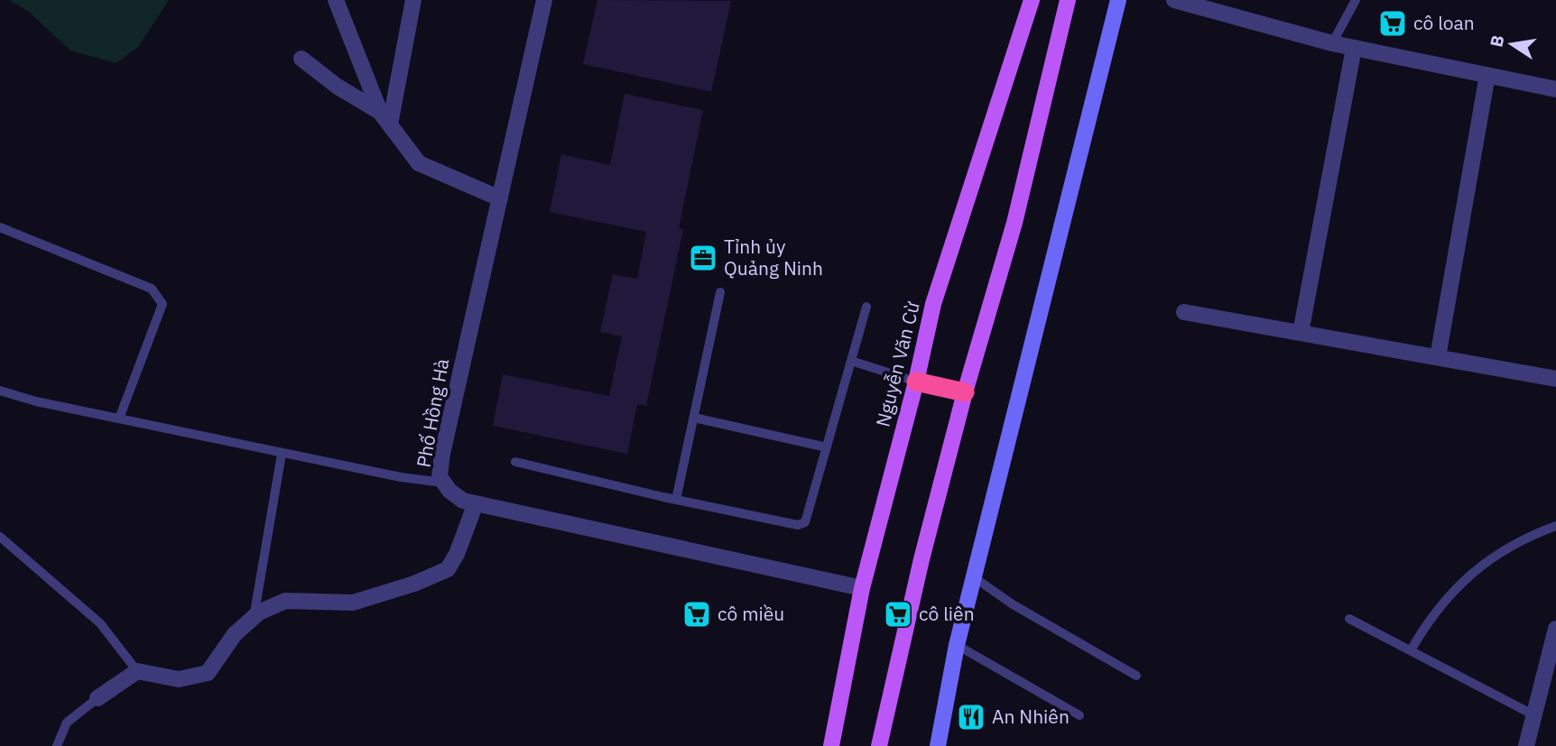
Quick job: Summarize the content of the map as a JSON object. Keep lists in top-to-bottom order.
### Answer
{
  "streets": {
    "main road": ["Nguyễn Văn Cừ"],
    "street": ["Phố Hồng Hà"]
  },
  "crossings": [
    ["Nguyễn Văn Cừ", "Phố Hồng Hà"]
  ],
  "places": {
    "supermarket": ["cô loan", "cô miều", "cô liên"],
    "office": ["Tỉnh ủy Quảng Ninh"],
    "restaurant": ["An Nhiên"]
  },
  "north": "left"
}
